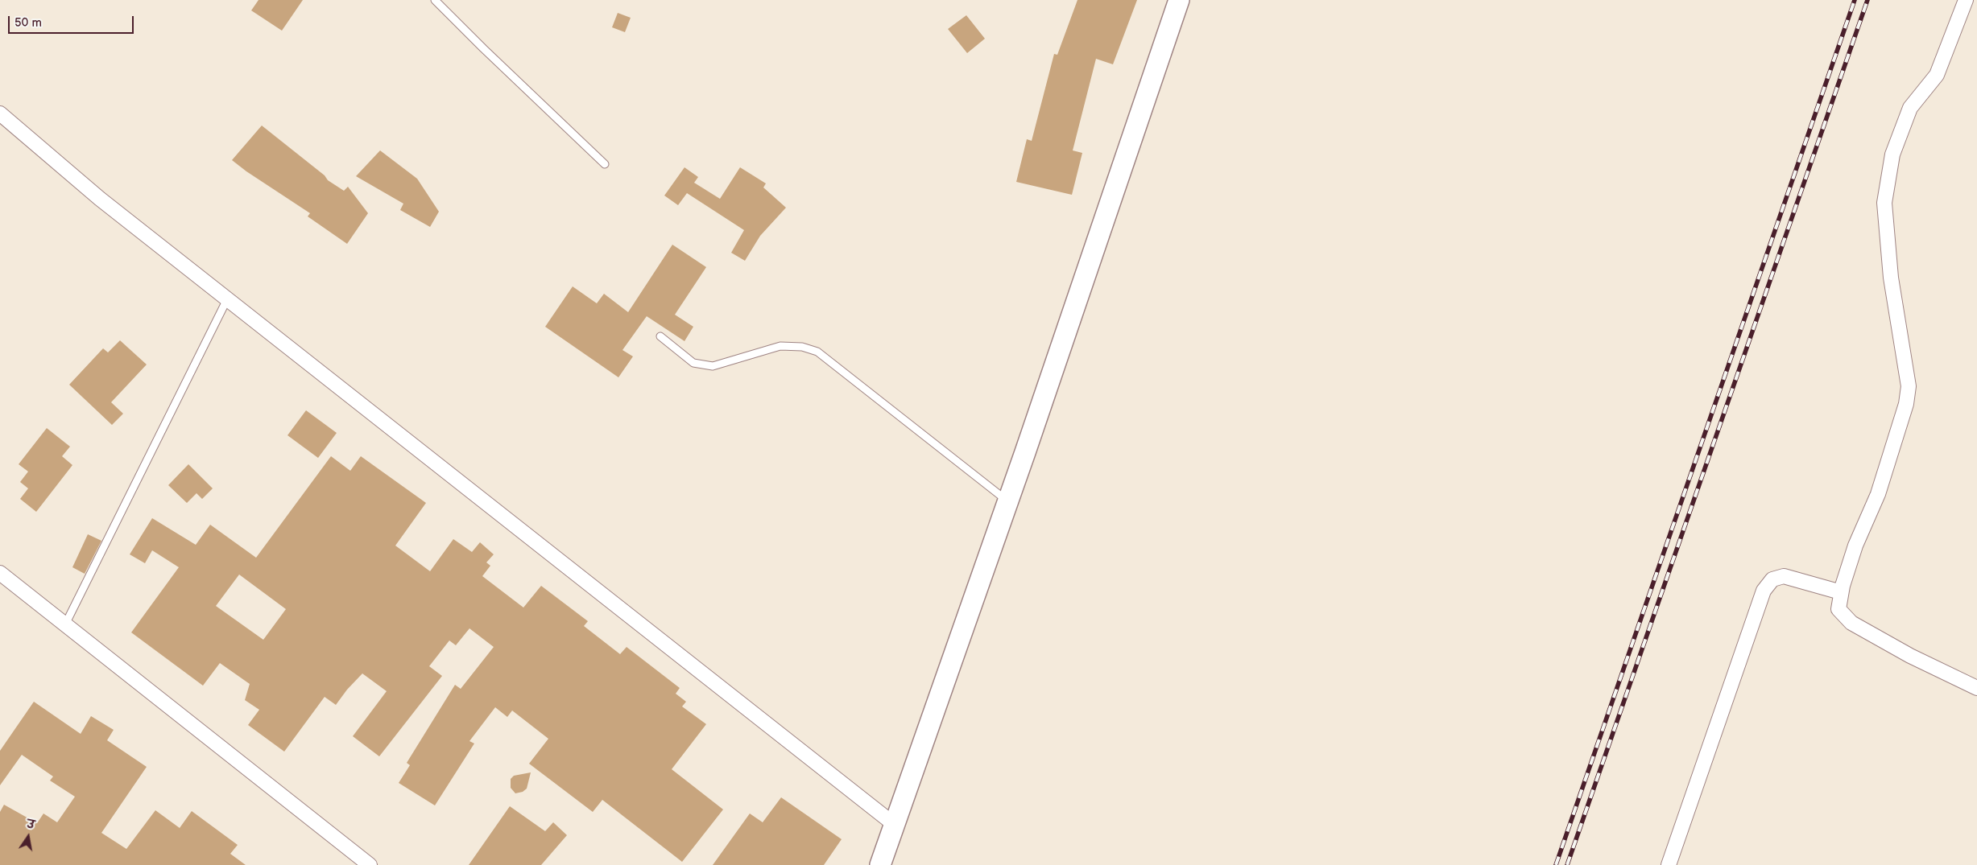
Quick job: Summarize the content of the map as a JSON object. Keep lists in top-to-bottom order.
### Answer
{
  "scale_bar": "50 m",
  "north": "top"
}
